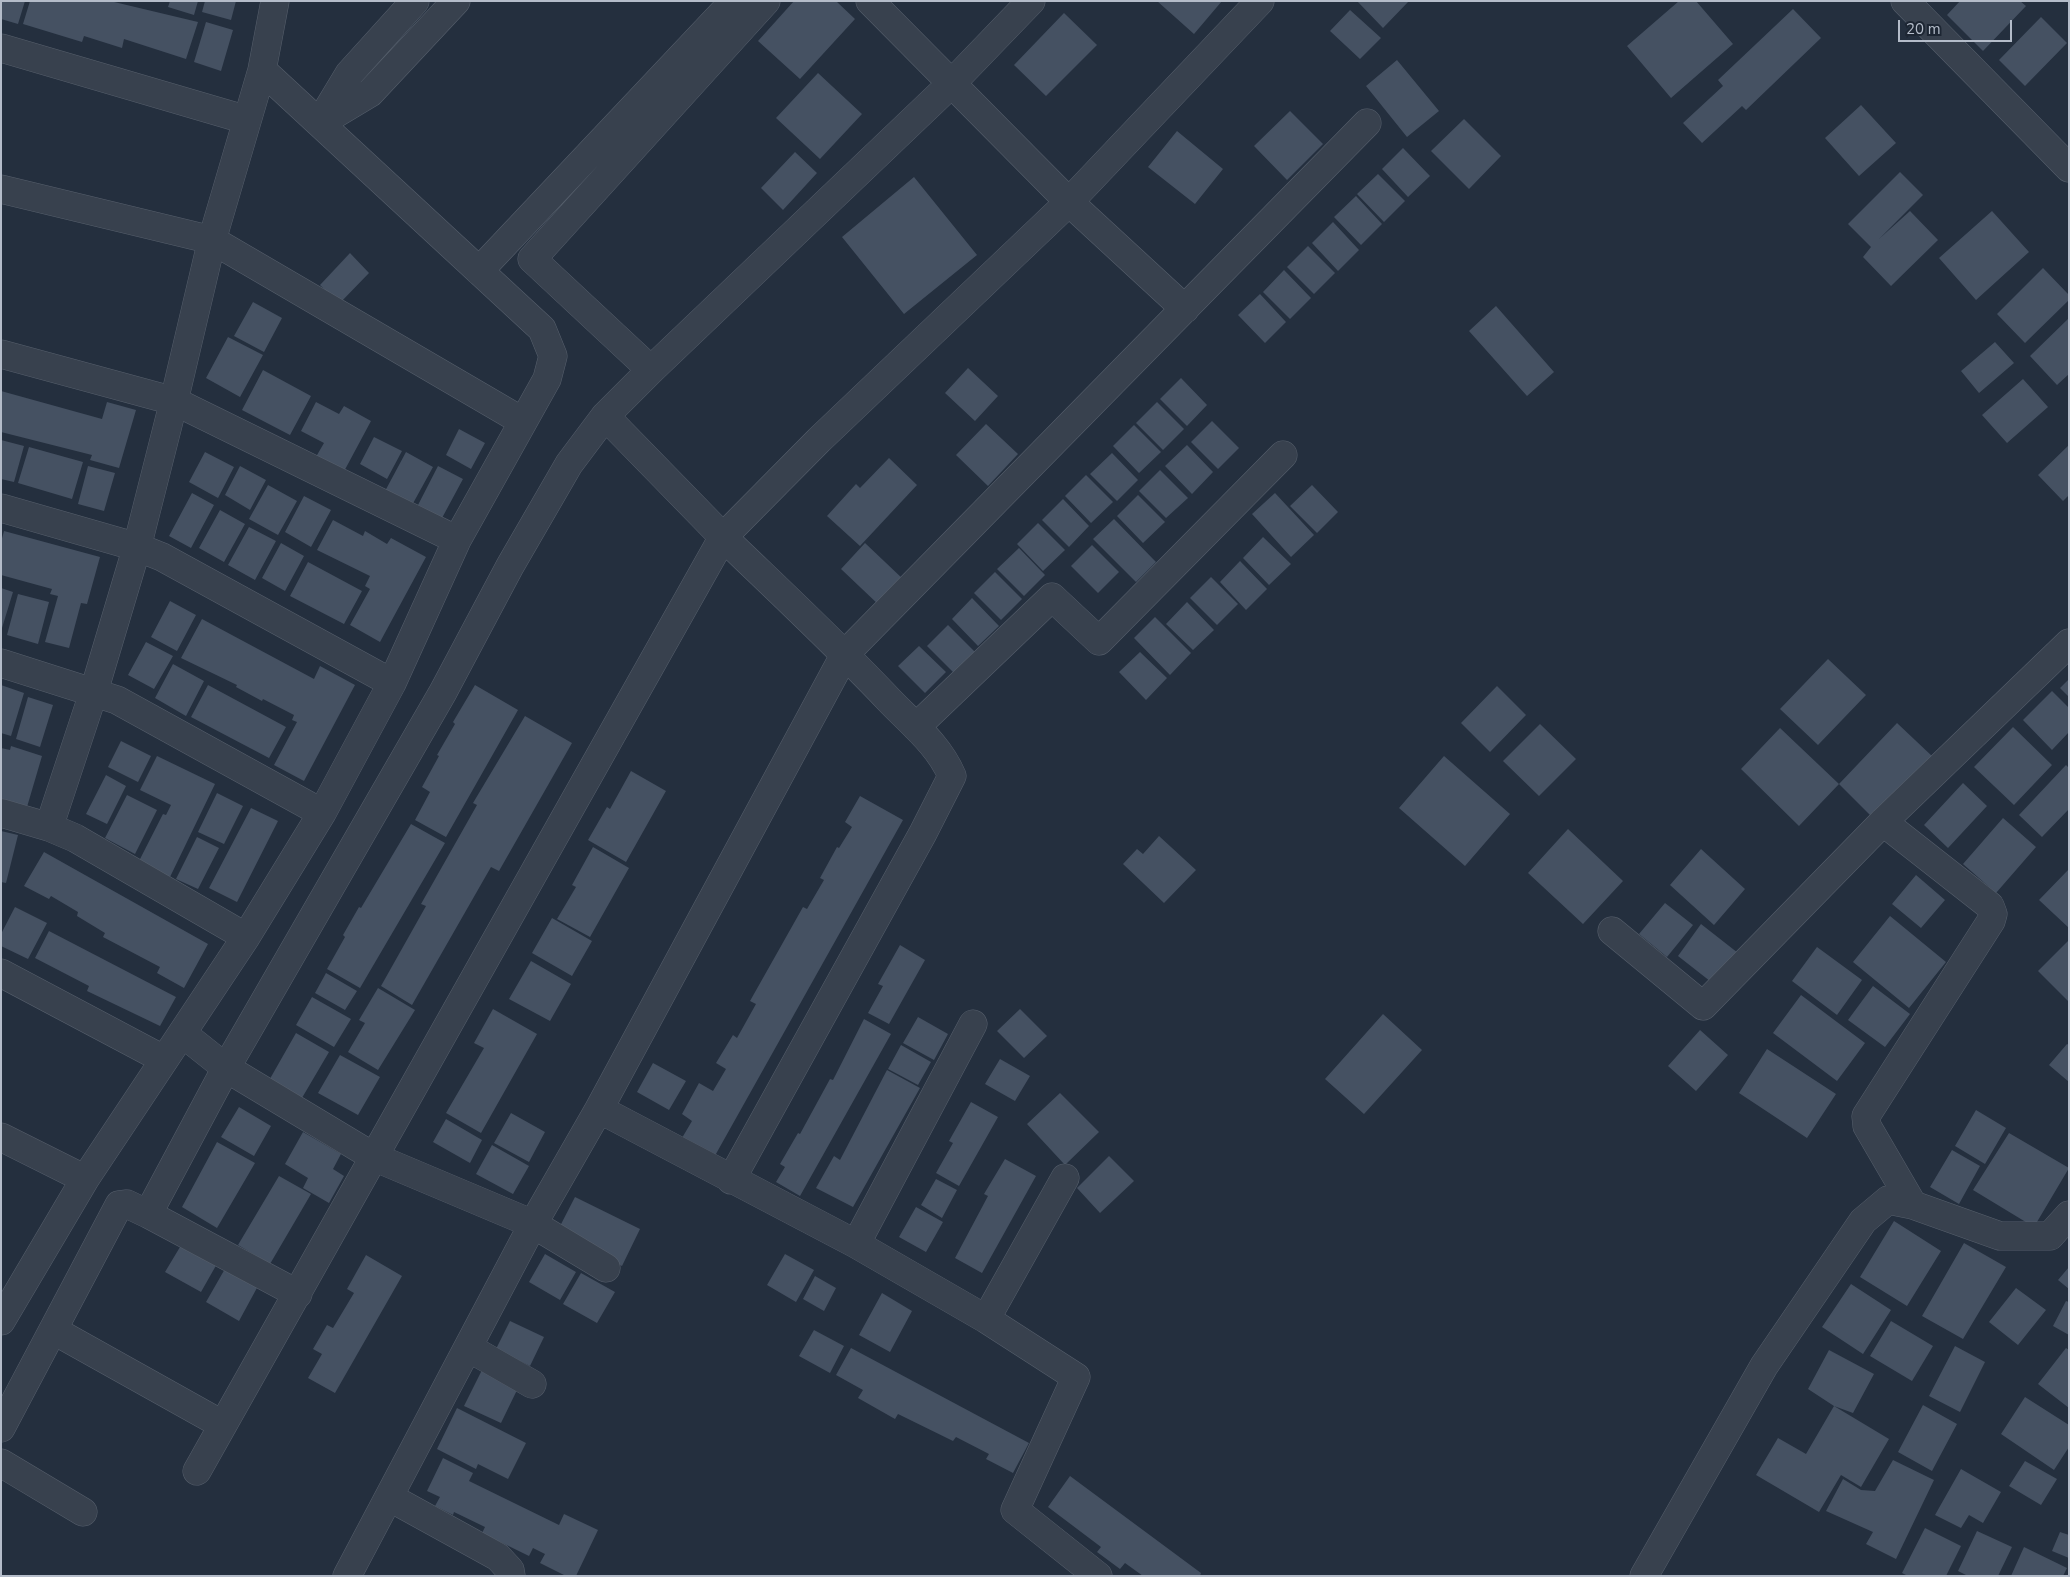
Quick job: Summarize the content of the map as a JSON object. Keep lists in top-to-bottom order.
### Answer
{
  "scale_bar": "20 m"
}
